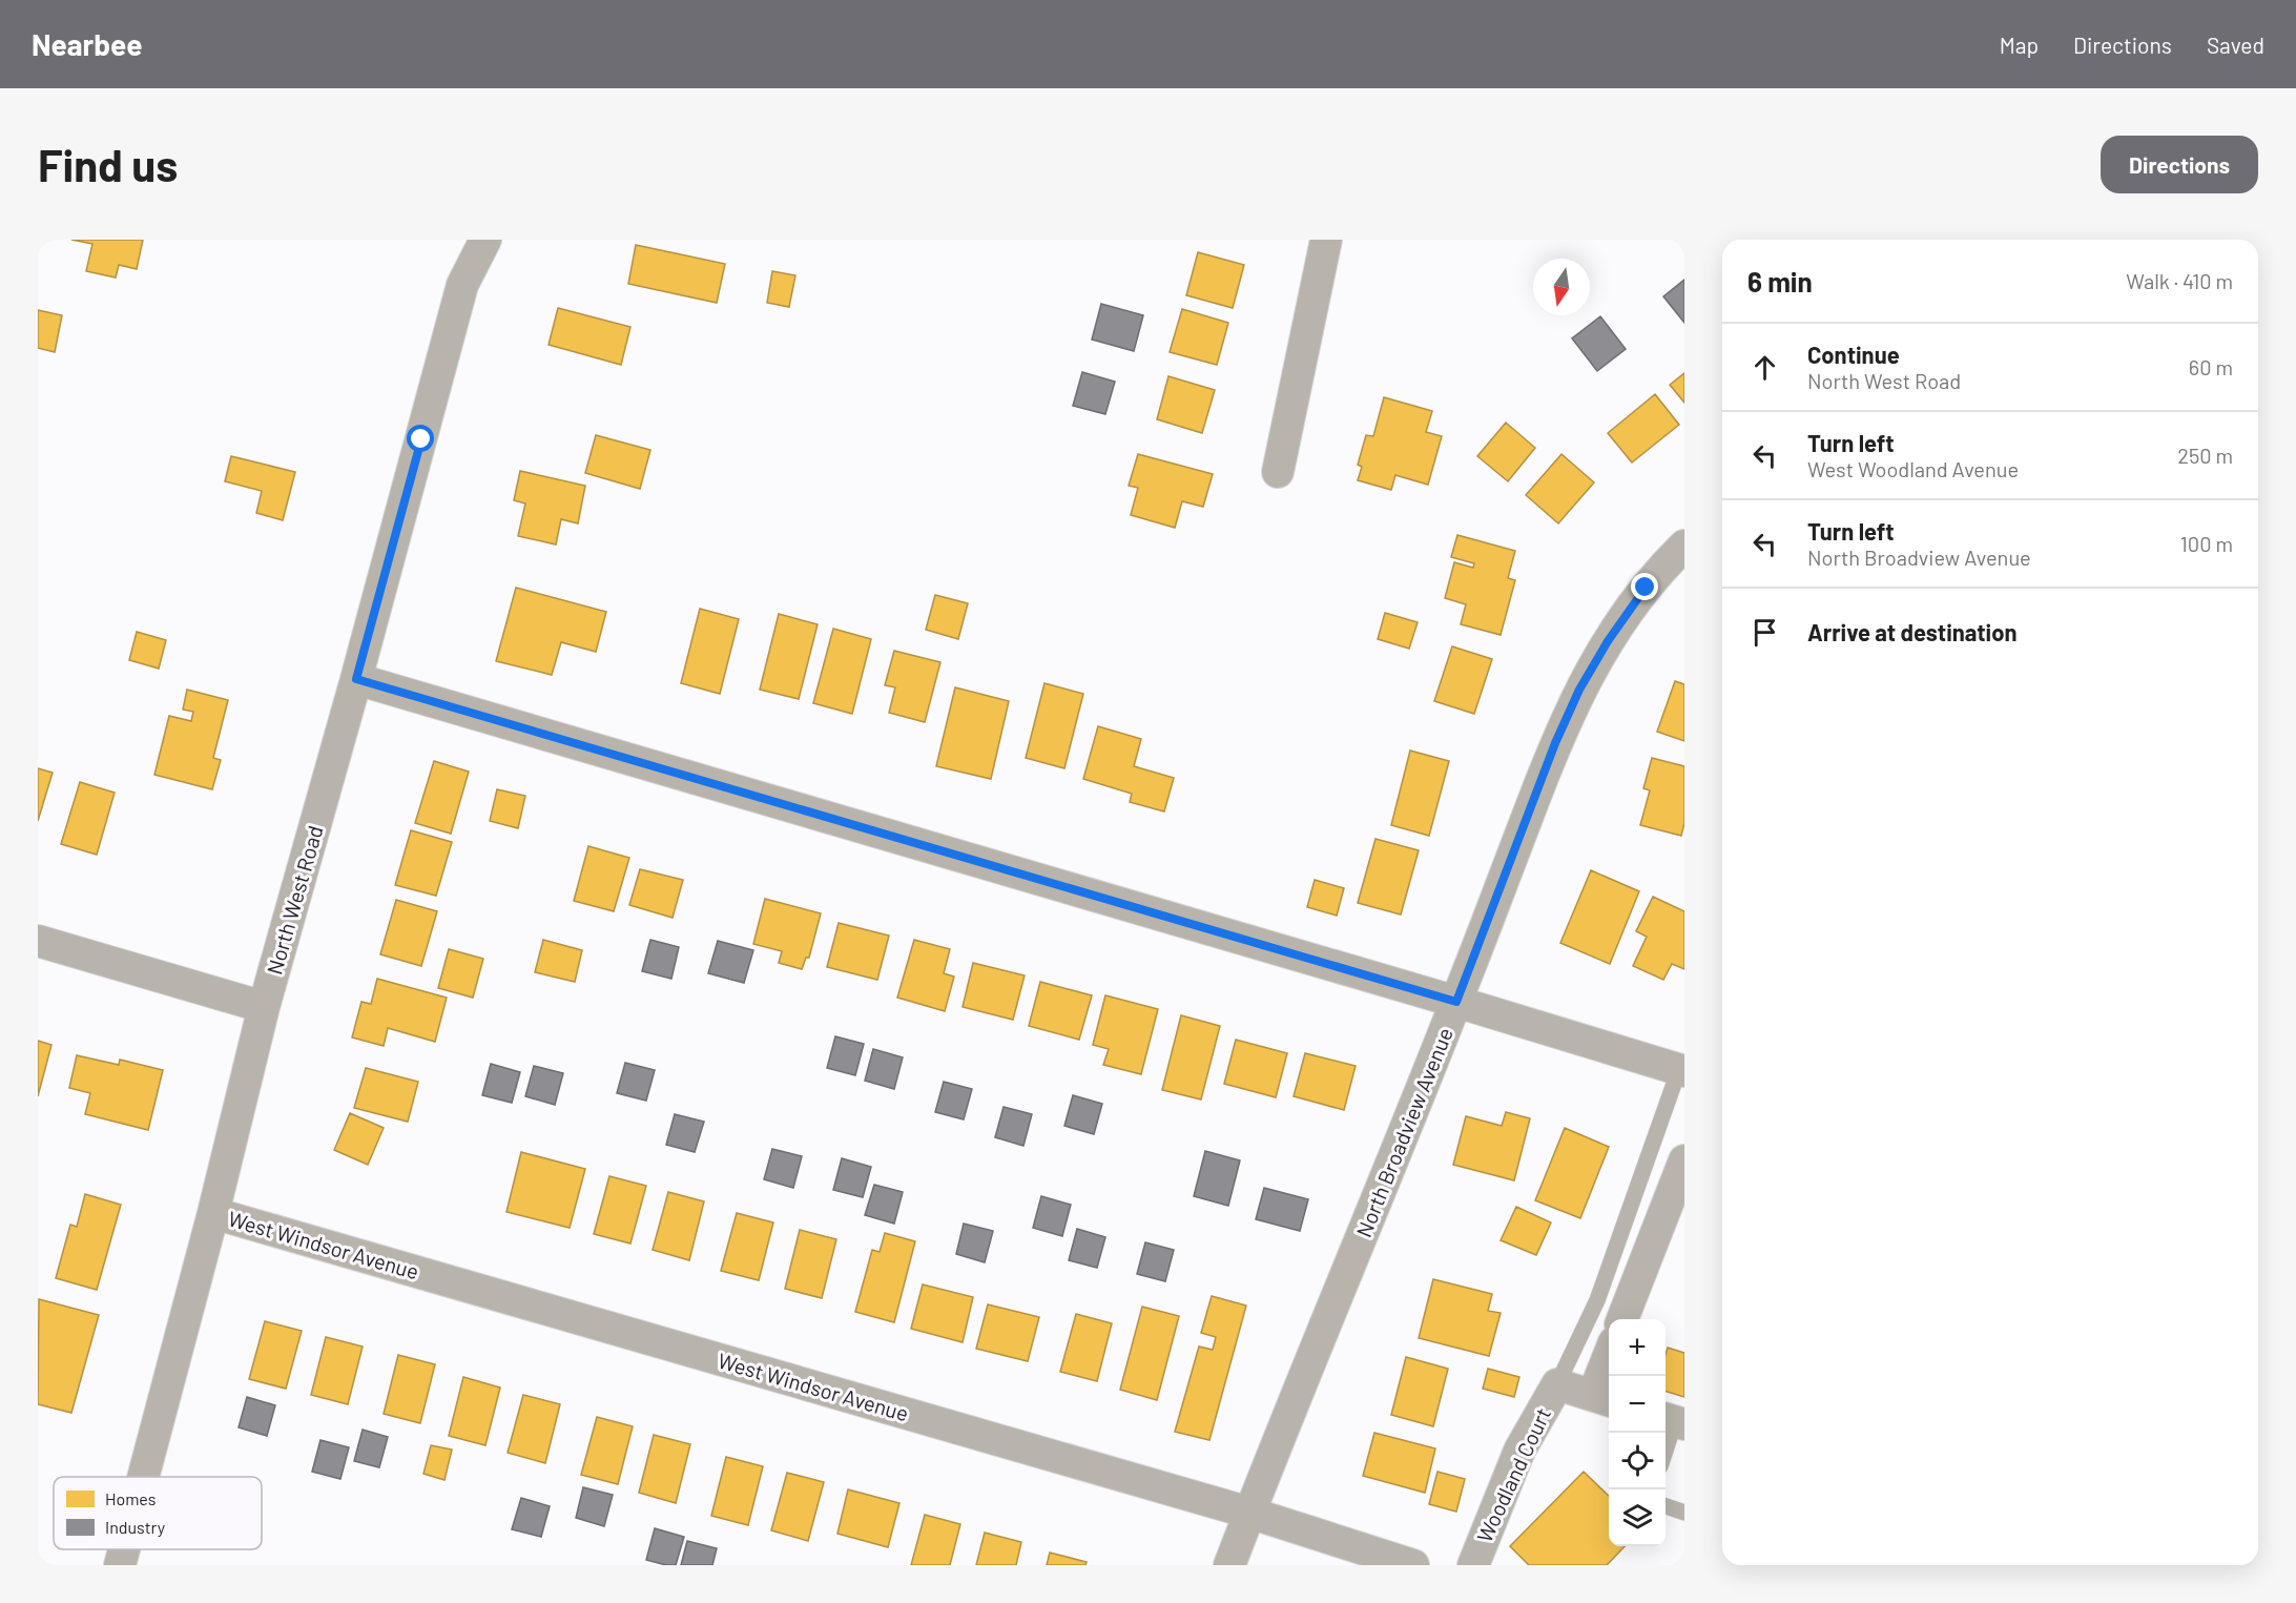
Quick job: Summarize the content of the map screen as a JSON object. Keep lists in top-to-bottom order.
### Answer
{
  "streets": {
    "street": [
      "North West Road",
      "North Broadview Avenue",
      "West Windsor Avenue",
      "Woodland Court"
    ]
  },
  "crossings": [
    ["North West Road", "West Windsor Avenue"],
    ["North Broadview Avenue", "West Windsor Avenue"]
  ],
  "legend": ["Homes", "Industry"],
  "north": "bottom",
  "page": {
    "header": "Nearbee",
    "nav": ["Map", "Directions", "Saved"],
    "buttons": "Directions",
    "title": "Find us",
    "heading": ["6 min", "Walk · 410 m"],
    "list": [
      ["Continue", "North West Road", "60 m"],
      ["Turn left", "West Woodland Avenue", "250 m"],
      ["Turn left", "North Broadview Avenue", "100 m"],
      "Arrive at destination"
    ],
    "map_buttons": ["+", "−"]
  }
}
